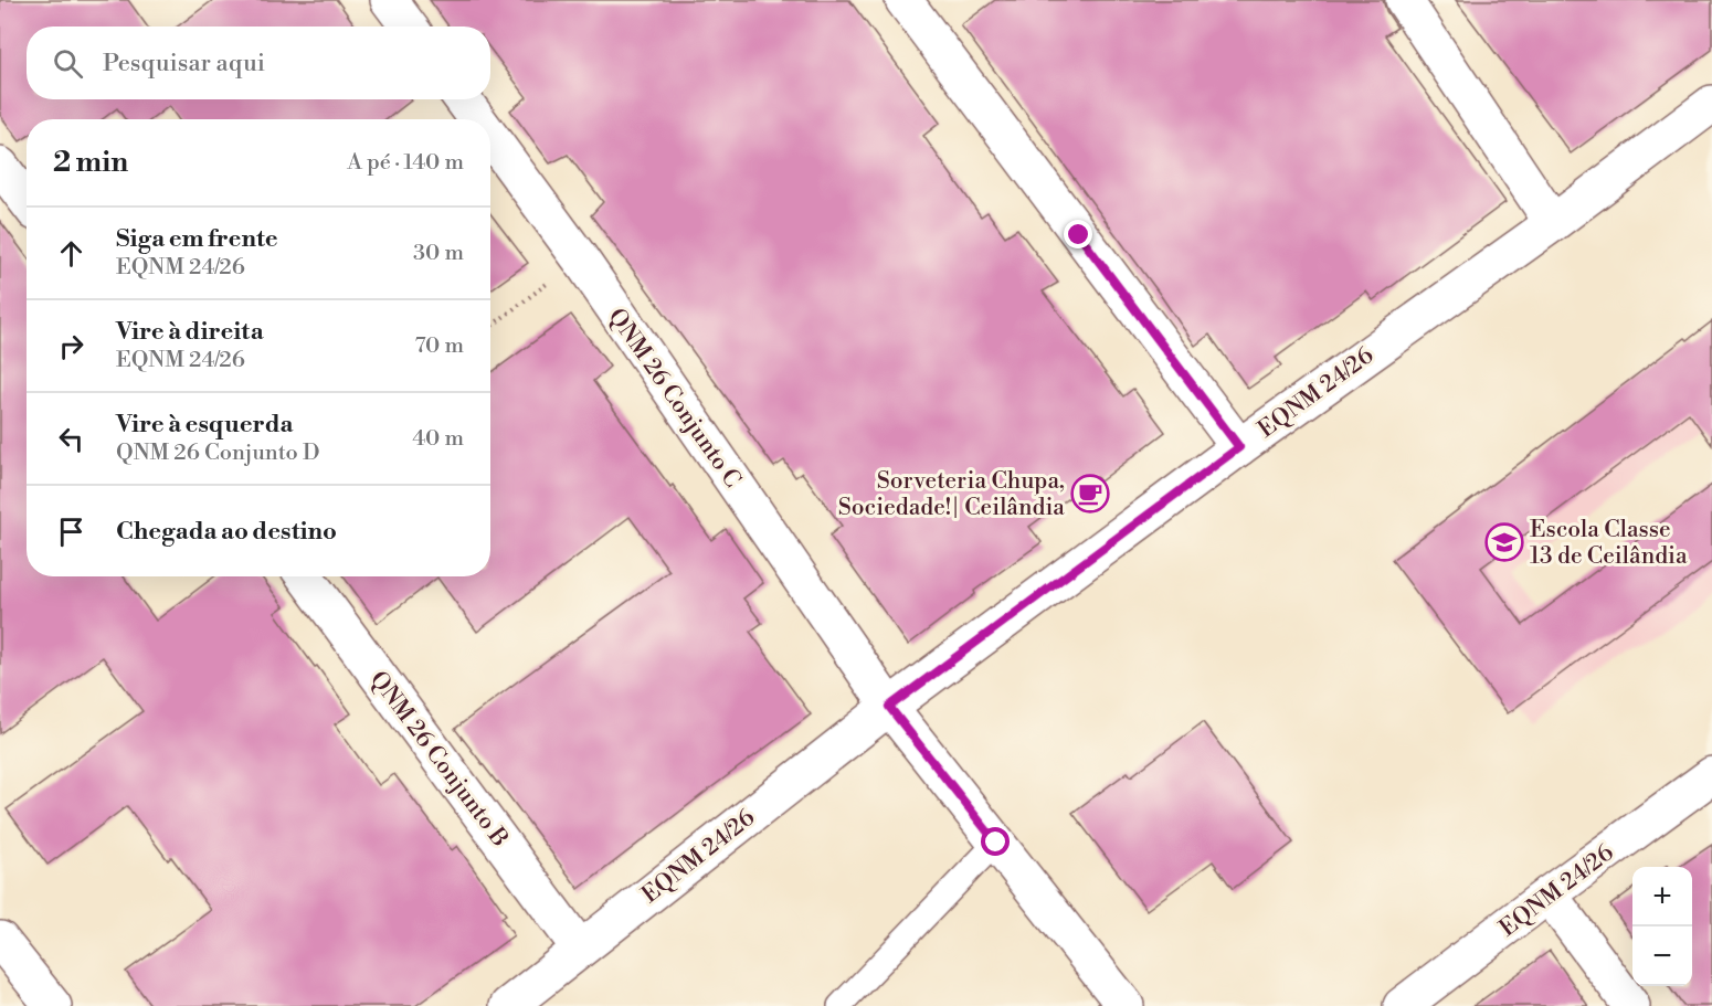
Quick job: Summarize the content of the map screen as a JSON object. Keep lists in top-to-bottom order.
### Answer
{
  "streets": {
    "street": ["EQNM 24/26", "QNM 26 Conjunto C", "QNM 26 Conjunto B"]
  },
  "crossings": [
    ["EQNM 24/26", "QNM 26 Conjunto C"],
    ["EQNM 24/26", "QNM 26 Conjunto B"]
  ],
  "places": {
    "cafe": ["Sorveteria Chupa, Sociedade!| Ceilândia"],
    "school or university": ["Escola Classe 13 de Ceilândia"]
  },
  "page": {
    "search": "Pesquisar aqui",
    "heading": ["2 min", "A pé · 140 m"],
    "list": [
      ["Siga em frente", "EQNM 24/26", "30 m"],
      ["Vire à direita", "EQNM 24/26", "70 m"],
      ["Vire à esquerda", "QNM 26 Conjunto D", "40 m"],
      "Chegada ao destino"
    ],
    "map_buttons": ["+", "−"]
  }
}
